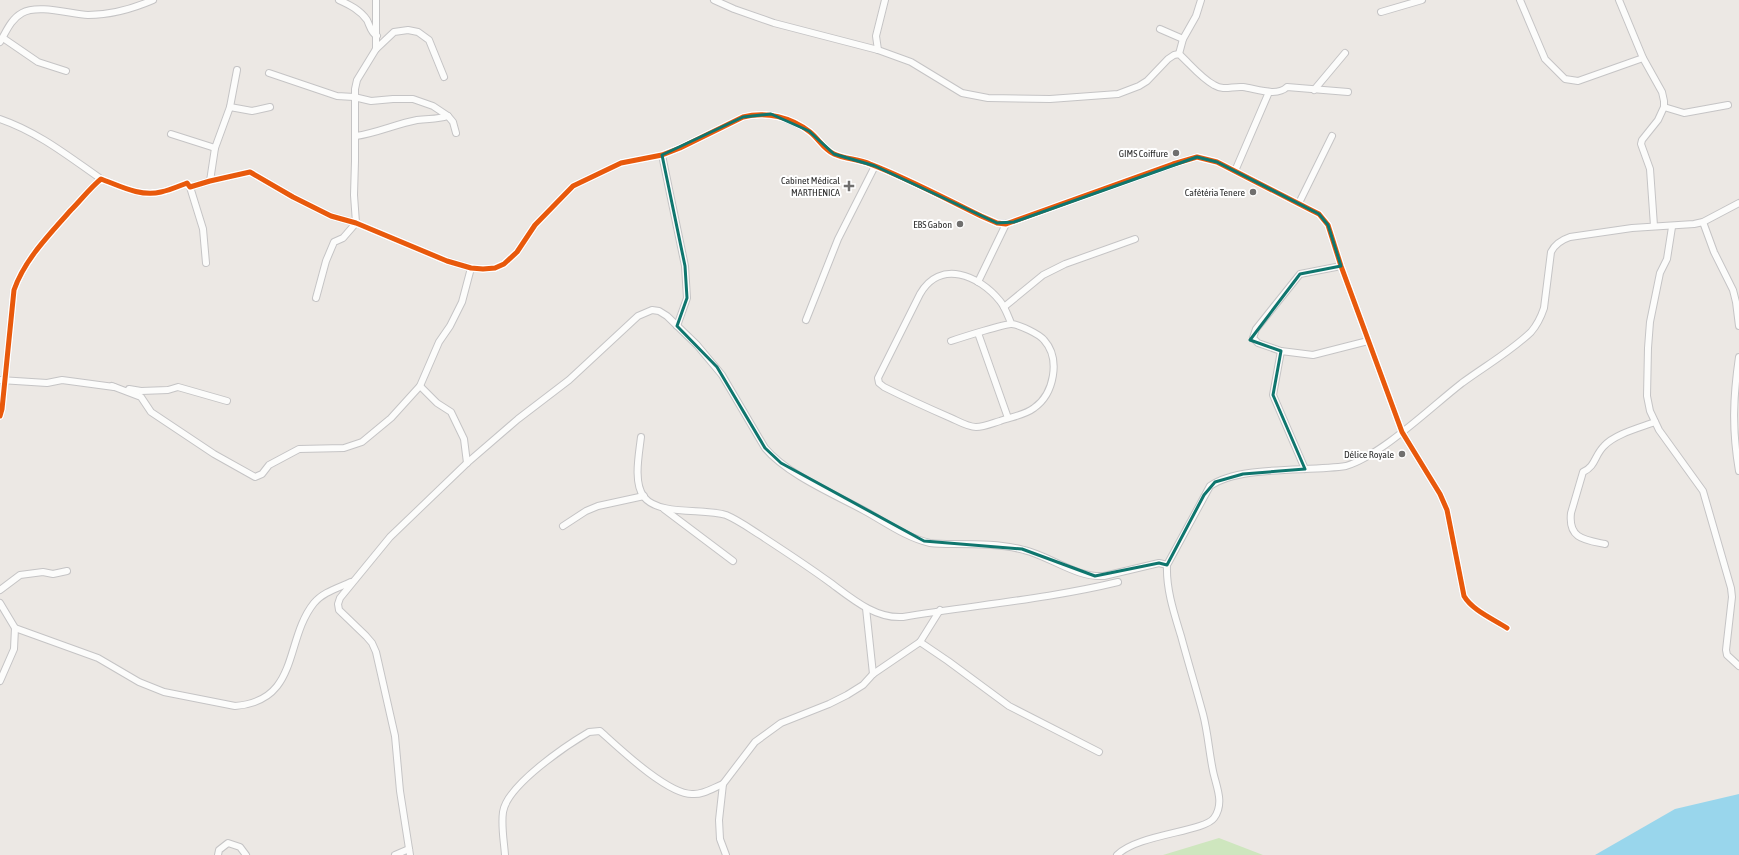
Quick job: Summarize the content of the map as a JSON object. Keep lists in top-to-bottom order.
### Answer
{
  "places": {
    "other": [
      "GIMS Coiffure",
      "Cafétéria Tenere",
      "EBS Gabon",
      "Délice Royale"
    ],
    "health": ["Cabinet Médical MARTHENICA"]
  }
}
